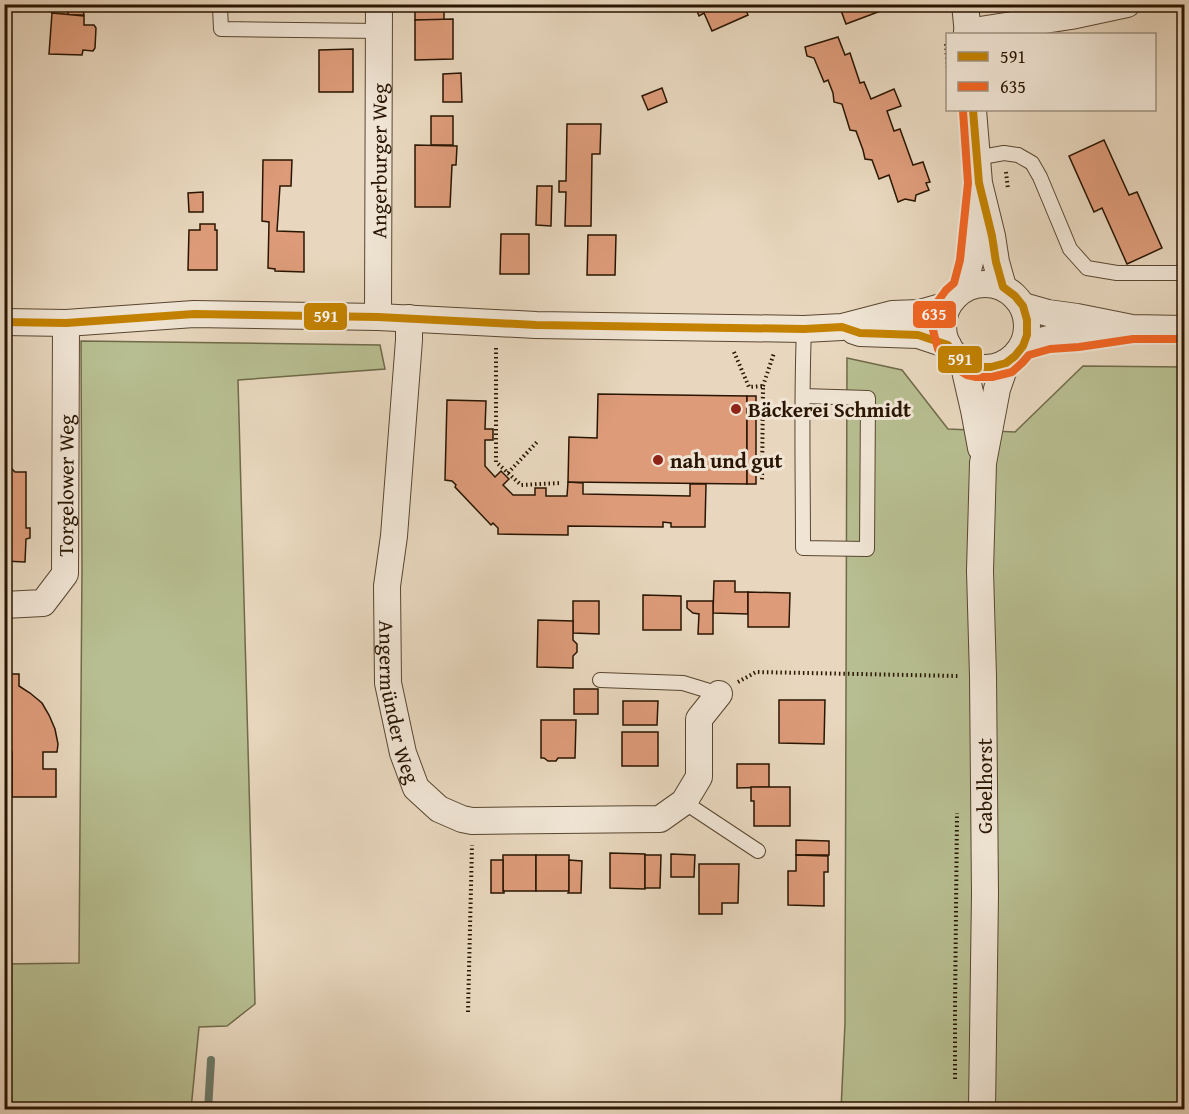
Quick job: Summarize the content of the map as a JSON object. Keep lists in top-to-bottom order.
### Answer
{
  "streets": {
    "street": [
      "Angerburger Weg",
      "Torgelower Weg",
      "Angermünder Weg",
      "Gabelhorst"
    ]
  },
  "places": ["Bäckerei Schmidt", "nah und gut"],
  "lines": ["transit line 591", "transit line 635"],
  "legend": ["591", "635"]
}
